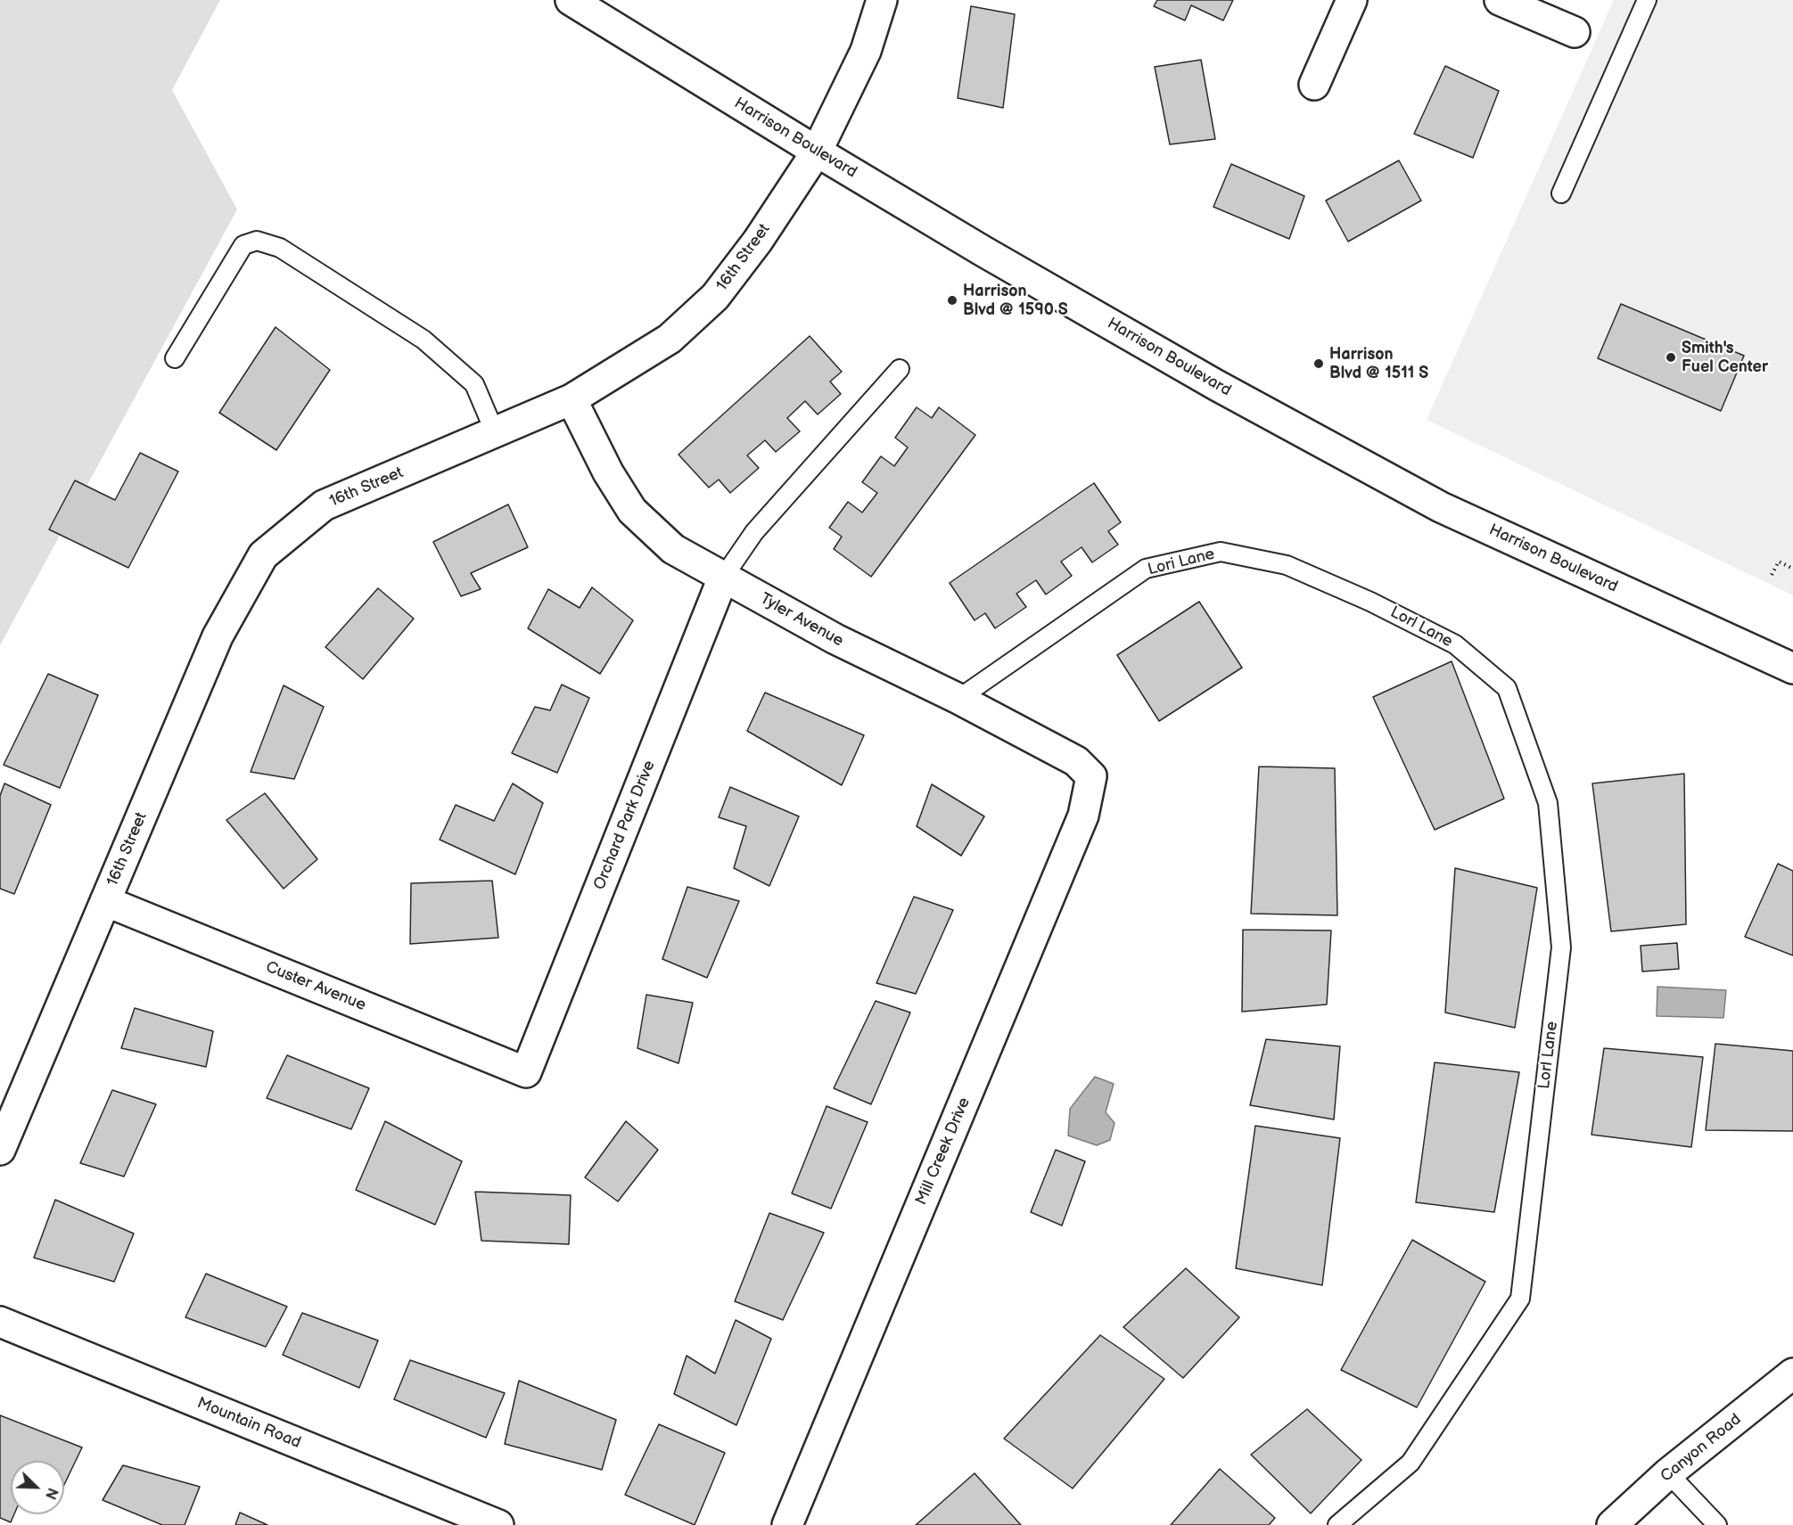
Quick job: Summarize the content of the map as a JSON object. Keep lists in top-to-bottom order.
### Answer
{
  "streets": {
    "street": [
      "Harrison Boulevard",
      "16th Street",
      "Tyler Avenue",
      "Orchard Park Drive",
      "Custer Avenue",
      "Mill Creek Drive",
      "Mountain Road",
      "Canyon Road"
    ],
    "lane": ["Lori Lane", "Lorl Lane"]
  },
  "crossings": [
    ["Harrison Boulevard", "16th Street"],
    ["16th Street", "Tyler Avenue"],
    ["16th Street", "Custer Avenue"],
    ["Lori Lane", "Tyler Avenue"],
    ["Lori Lane", "Lorl Lane"],
    ["Tyler Avenue", "Orchard Park Drive"],
    ["Tyler Avenue", "Mill Creek Drive"],
    ["Orchard Park Drive", "Custer Avenue"]
  ],
  "places": ["Harrison Blvd @ 1590 S", "Smith's Fuel Center", "Harrison Blvd @ 1511 S"],
  "north": "bottom right"
}
